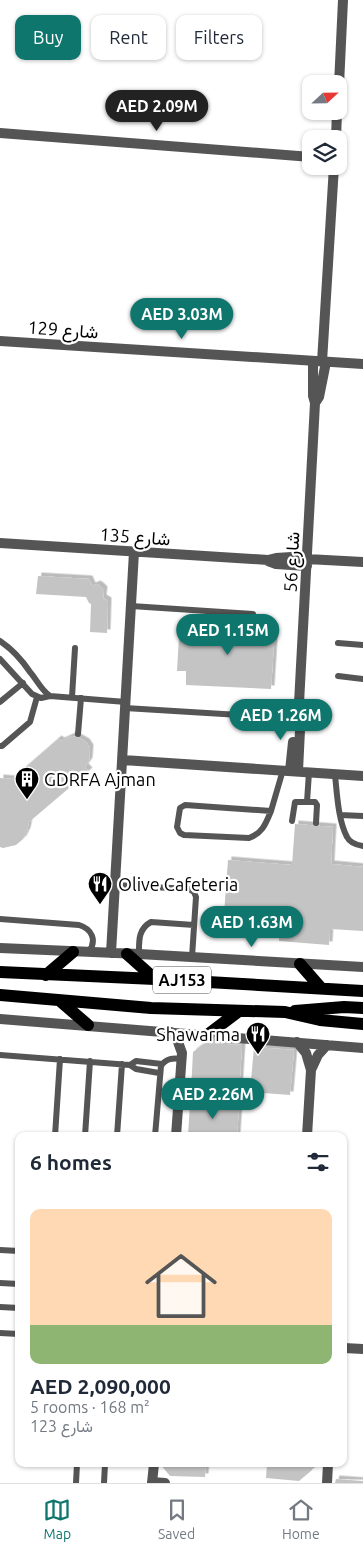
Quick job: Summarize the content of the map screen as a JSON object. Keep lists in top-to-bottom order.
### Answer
{
  "streets": {
    "main road": ["AJ153"],
    "street": ["شارع 129", "شارع 135", "شارع 56"]
  },
  "crossings": [
    ["شارع 129", "شارع 56"],
    ["شارع 135", "شارع 56"]
  ],
  "places": {
    "building": ["GDRFA Ajman"],
    "restaurant": ["Olive Cafeteria", "Shawarma"]
  },
  "north": "right",
  "page": {
    "chip": ["Buy", "Rent", "Filters"],
    "price": [
      "AED 2.09M",
      "AED 3.03M",
      "AED 1.15M",
      "AED 1.26M",
      "AED 1.63M",
      "AED 2.26M"
    ],
    "heading": "6 homes",
    "list": [
      {
        "name": "AED 2,090,000",
        "note": "5 rooms · 168 m² · شارع 123"
      }
    ],
    "tabs": ["Map", "Saved", "Home"]
  }
}
